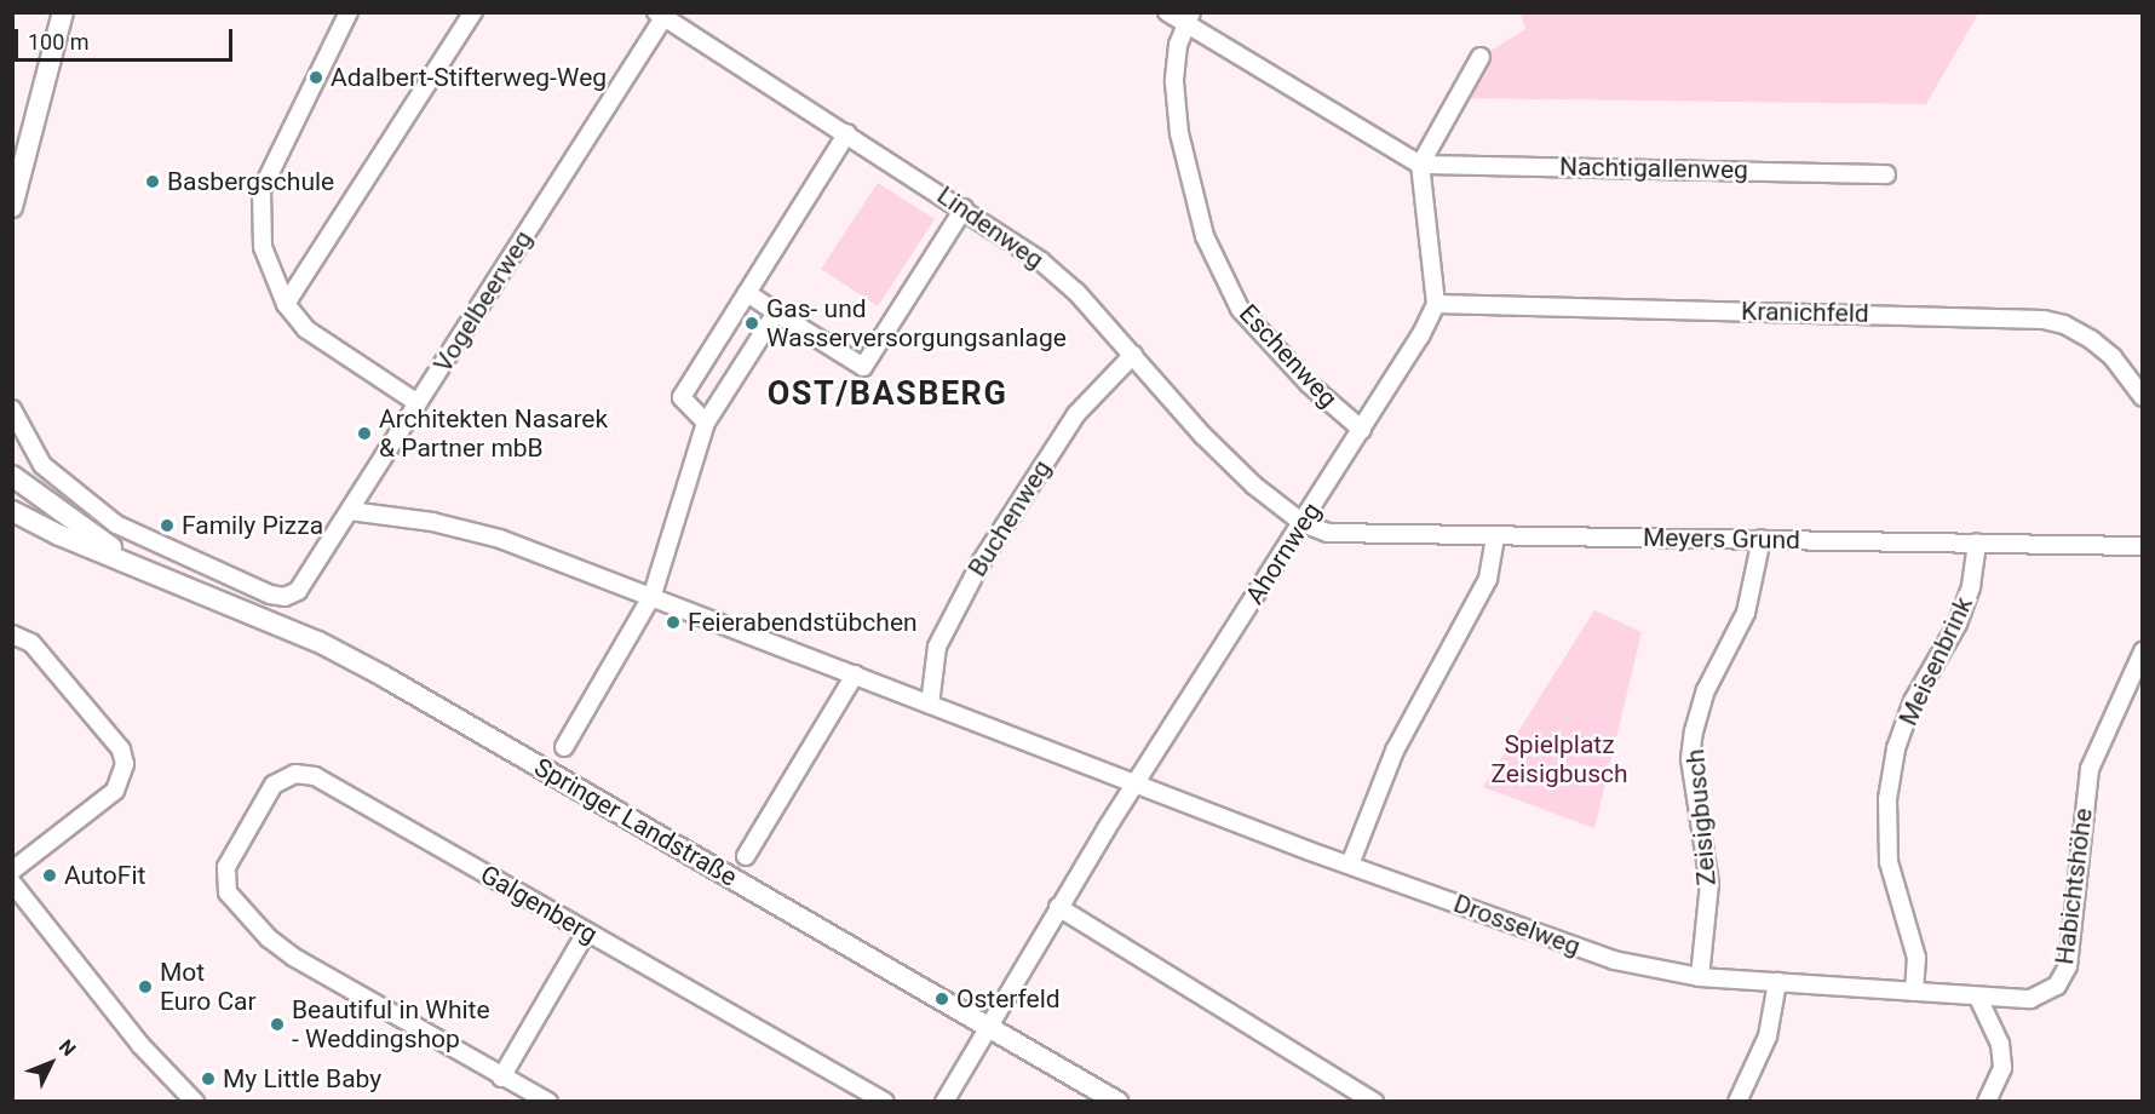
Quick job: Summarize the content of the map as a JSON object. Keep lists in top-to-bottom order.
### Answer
{
  "streets": {
    "main road": ["Springer Landstraße"],
    "street": [
      "Nachtigallenweg",
      "Lindenweg",
      "Vogelbeerweg",
      "Kranichfeld",
      "Eschenweg",
      "Buchenweg",
      "Meyers Grund",
      "Ahornweg",
      "Meisenbrink",
      "Zeisigbusch",
      "Habichtshöhe",
      "Galgenberg",
      "Drosselweg"
    ]
  },
  "crossings": [
    ["Lindenweg", "Vogelbeerweg"],
    ["Lindenweg", "Buchenweg"],
    ["Lindenweg", "Meyers Grund"],
    ["Lindenweg", "Ahornweg"],
    ["Vogelbeerweg", "Drosselweg"],
    ["Kranichfeld", "Ahornweg"],
    ["Eschenweg", "Ahornweg"],
    ["Buchenweg", "Drosselweg"],
    ["Meyers Grund", "Ahornweg"],
    ["Meyers Grund", "Meisenbrink"],
    ["Meyers Grund", "Zeisigbusch"],
    ["Ahornweg", "Springer Landstraße"],
    ["Ahornweg", "Drosselweg"],
    ["Meisenbrink", "Habichtshöhe"],
    ["Meisenbrink", "Drosselweg"],
    ["Zeisigbusch", "Drosselweg"],
    ["Habichtshöhe", "Drosselweg"]
  ],
  "districts": ["OST/BASBERG"],
  "parks": ["Spielplatz Zeisigbusch"],
  "places": [
    "Adalbert-Stifterweg-Weg",
    "Basbergschule",
    "Gas- und Wasserversorgungsanlage",
    "Architekten Nasarek & Partner mbB",
    "Family Pizza",
    "Feierabendstübchen",
    "AutoFit",
    "Mot Euro Car",
    "Osterfeld",
    "Beautiful in White - Weddingshop",
    "My Little Baby"
  ],
  "scale_bar": "100 m",
  "north": "top right"
}
